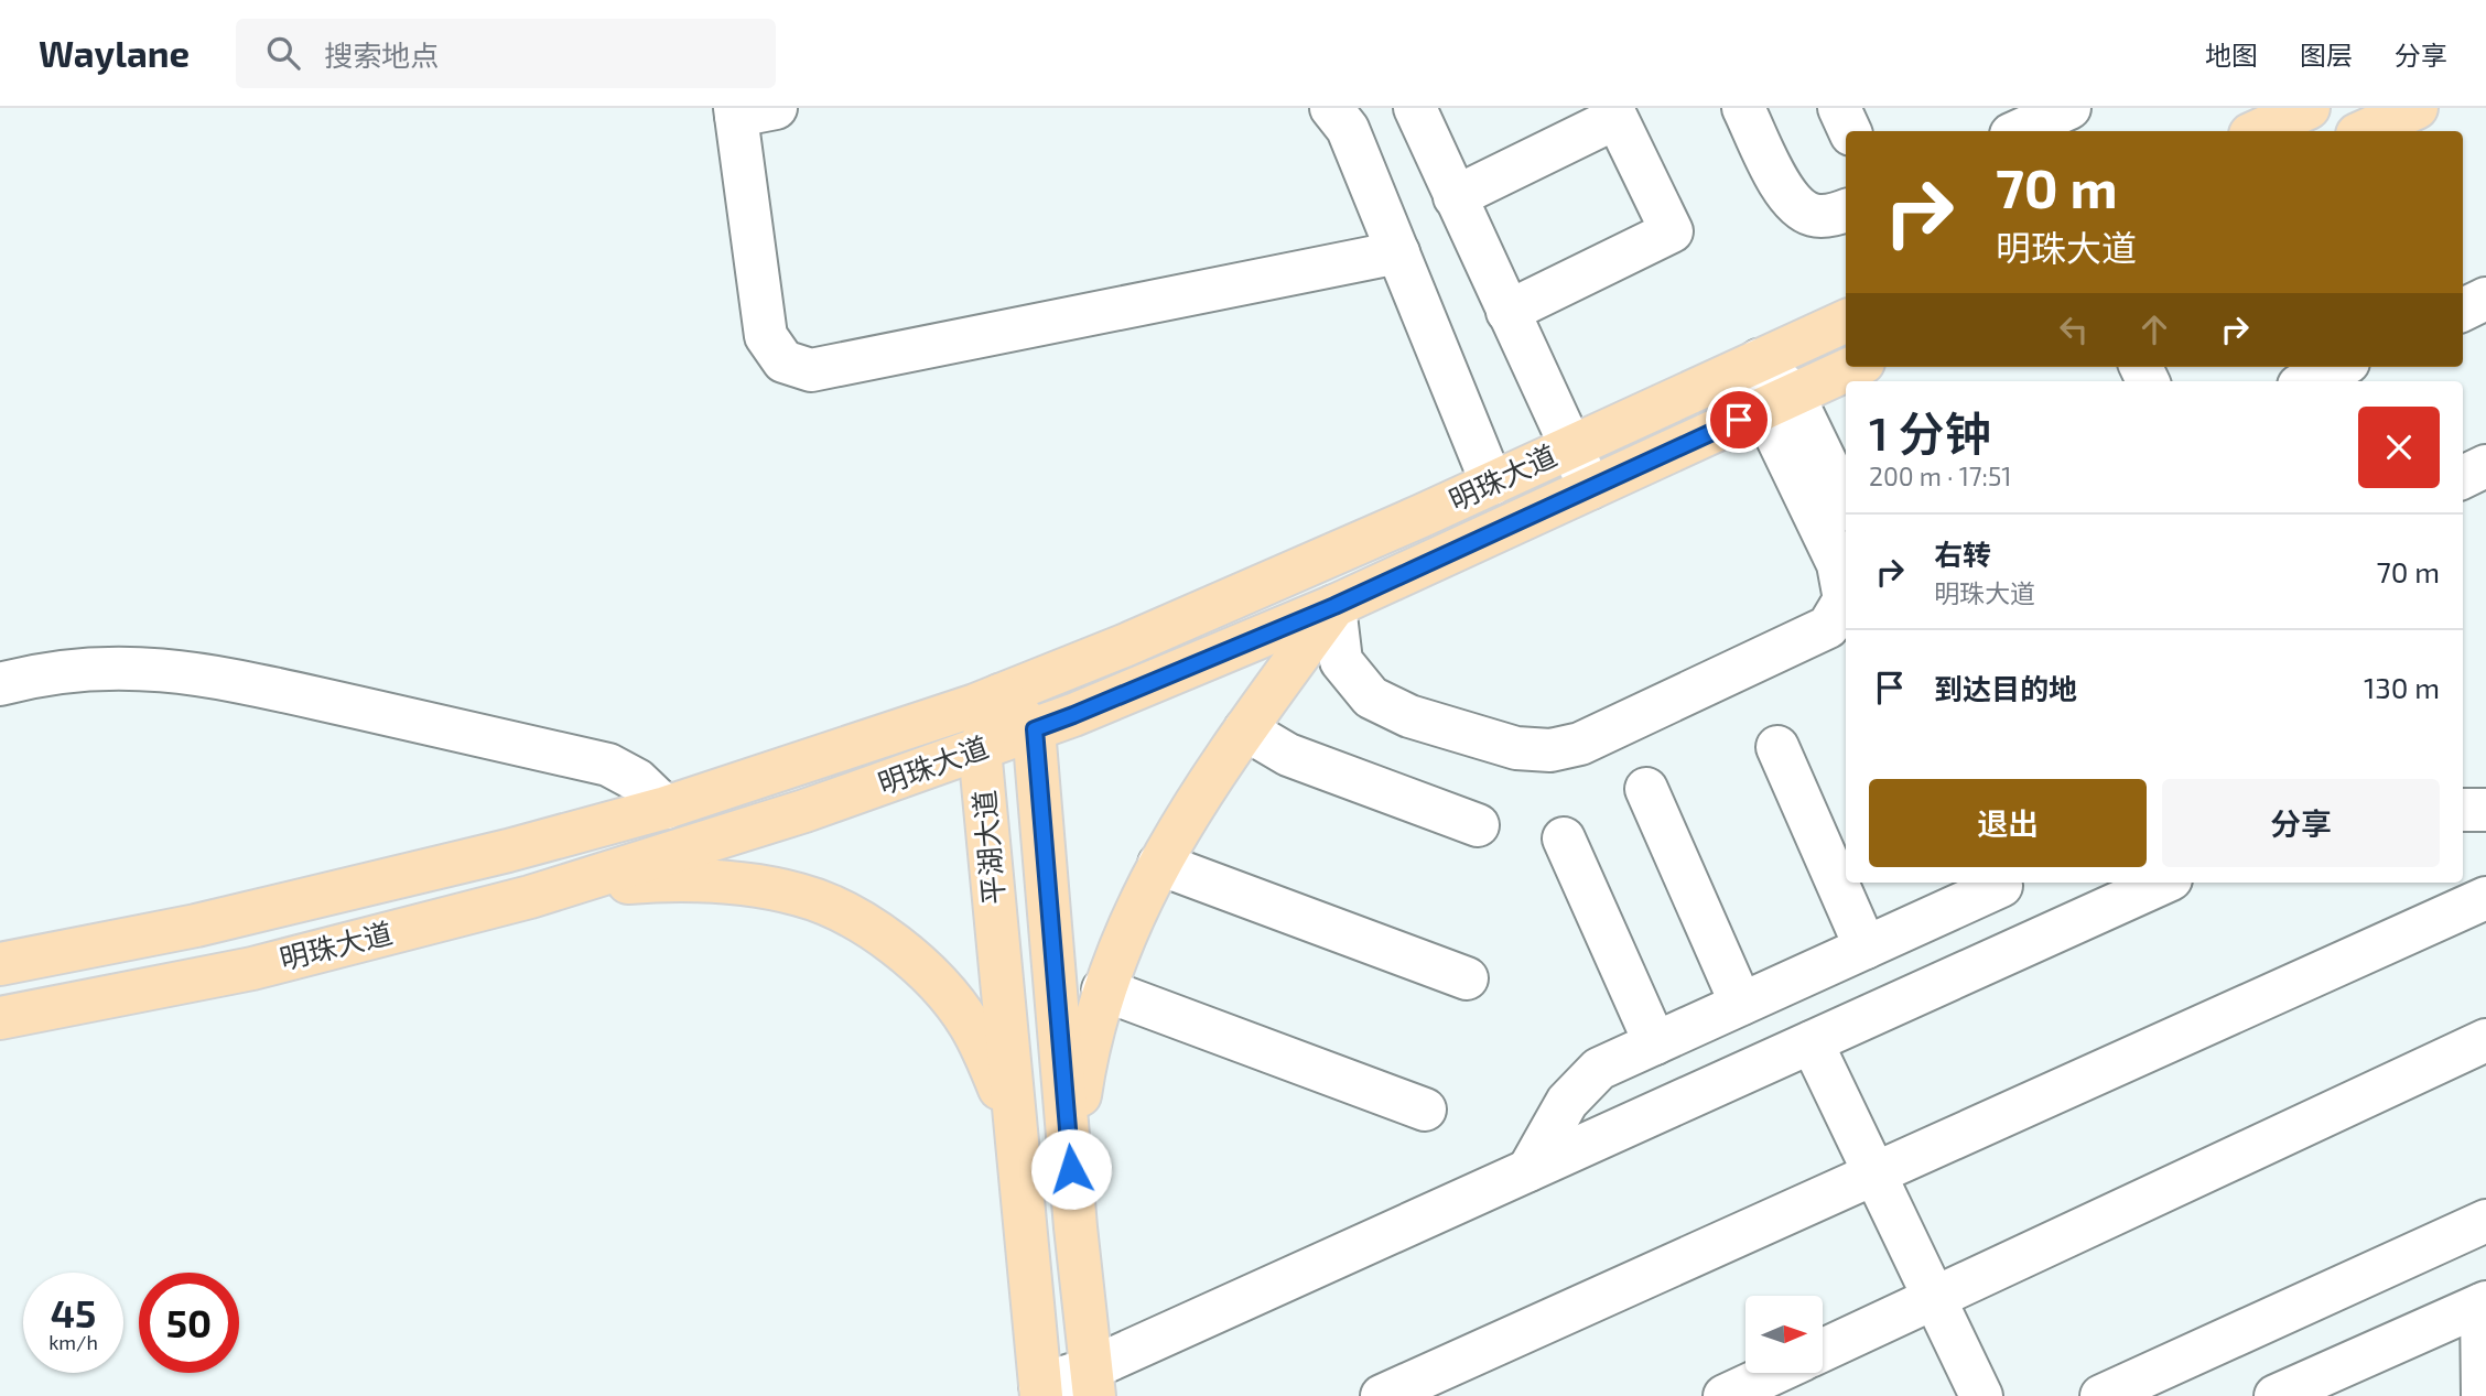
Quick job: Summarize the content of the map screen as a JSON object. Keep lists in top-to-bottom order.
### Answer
{
  "streets": {
    "main road": ["明珠大道", "平湖大道"]
  },
  "crossings": [
    ["明珠大道", "平湖大道"]
  ],
  "north": "right",
  "page": {
    "header": "Waylane",
    "search": "搜索地点",
    "nav": ["地图", "图层", "分享"],
    "turn": ["70 m", "明珠大道"],
    "heading": ["1 分钟", "200 m · 17:51"],
    "list": [
      {
        "name": "右转",
        "note": "明珠大道",
        "value": "70 m"
      },
      {
        "name": "到达目的地",
        "value": "130 m"
      }
    ],
    "buttons": ["退出", "分享"],
    "speed": "45 km/h",
    "limit": "50"
  }
}
